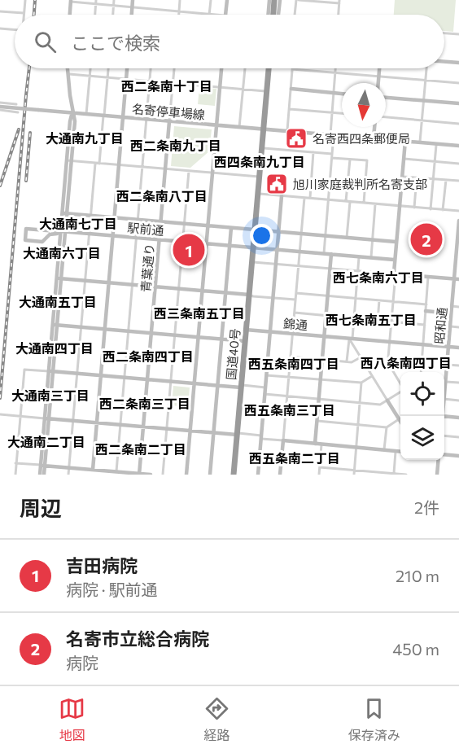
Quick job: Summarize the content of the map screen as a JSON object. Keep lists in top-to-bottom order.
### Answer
{
  "streets": {
    "highway": ["国道40号"],
    "street": [
      "名寄停車場線",
      "駅前通",
      "青葉通り",
      "錦通",
      "昭和通"
    ]
  },
  "crossings": [
    ["名寄停車場線", "青葉通り"],
    ["名寄停車場線", "国道40号"],
    ["駅前通", "青葉通り"],
    ["駅前通", "国道40号"],
    ["錦通", "昭和通"],
    ["錦通", "国道40号"]
  ],
  "districts": [
    "西二条南十丁目",
    "大通南九丁目",
    "西二条南九丁目",
    "西四条南九丁目",
    "西二条南八丁目",
    "大通南七丁目",
    "大通南六丁目",
    "西七条南六丁目",
    "大通南五丁目",
    "西三条南五丁目",
    "西七条南五丁目",
    "大通南四丁目",
    "西二条南四丁目",
    "西八条南四丁目",
    "西五条南四丁目",
    "大通南三丁目",
    "西二条南三丁目",
    "西五条南三丁目",
    "大通南二丁目",
    "西二条南二丁目",
    "西五条南二丁目"
  ],
  "places": {
    "public building": ["名寄西四条郵便局", "旭川家庭裁判所名寄支部"]
  },
  "north": "bottom",
  "page": {
    "search": "ここで検索",
    "pins": ["2", "1"],
    "heading": ["周辺", "2件"],
    "list": [
      {
        "mark": "1",
        "name": "吉田病院",
        "note": "病院 · 駅前通",
        "value": "210 m"
      },
      {
        "mark": "2",
        "name": "名寄市立総合病院",
        "note": "病院",
        "value": "450 m"
      }
    ],
    "nav": ["地図", "経路", "保存済み"]
  }
}
